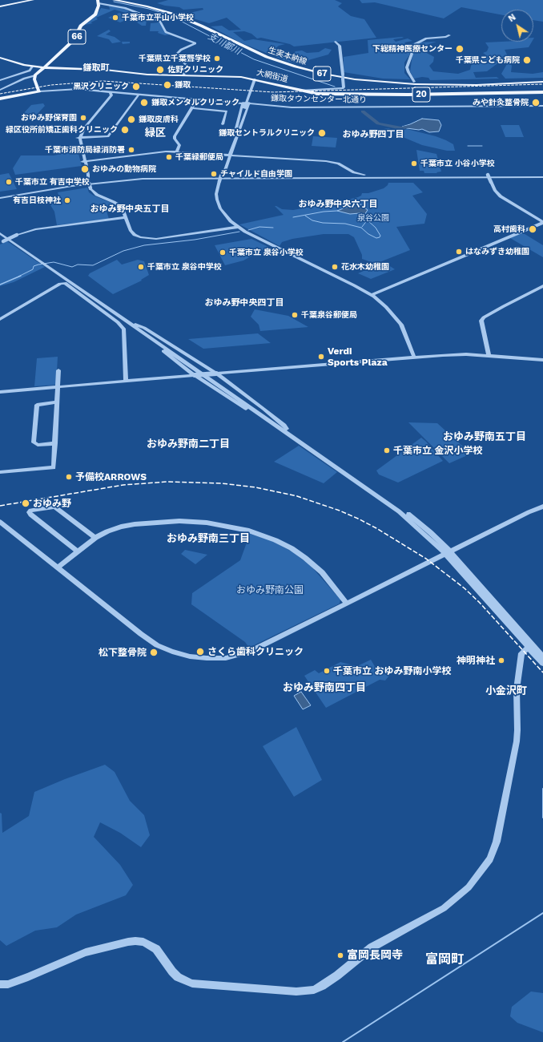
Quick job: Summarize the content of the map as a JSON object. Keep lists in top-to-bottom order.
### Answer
{
  "streets": {
    "main road": [
      "66",
      "生実本納線",
      "67",
      "大網街道",
      "20"
    ],
    "street": ["鎌取タウンセンター北通り"]
  },
  "crossings": [
    ["66", "大網街道"]
  ],
  "districts": [
    "鎌取町",
    "緑区",
    "おゆみ野四丁目",
    "おゆみ野中央六丁目",
    "おゆみ野中央五丁目",
    "おゆみ野中央四丁目",
    "おゆみ野南五丁目",
    "おゆみ野南二丁目",
    "おゆみ野南三丁目",
    "おゆみ野南四丁目",
    "小金沢町",
    "富岡町"
  ],
  "water": ["支川都川"],
  "parks": ["泉谷公園", "おゆみ野南公園"],
  "places": [
    "千葉市立平山小学校",
    "下総精神医療センター",
    "千葉県立千葉聾学校",
    "千葉県こども病院",
    "佐野クリニック",
    "鎌取",
    "黒沢クリニック",
    "鎌取メンタルクリニック",
    "みや針灸整骨院",
    "おゆみ野保育園",
    "鎌取皮膚科",
    "緑区役所前矯正歯科クリニック",
    "鎌取セントラルクリニック",
    "千葉市消防局緑消防署",
    "千葉緑郵便局",
    "千葉市立 小谷小学校",
    "おゆみの動物病院",
    "チャイルド自由学園",
    "千葉市立 有吉中学校",
    "有吉日枝神社",
    "高村歯科",
    "はなみずき幼稚園",
    "千葉市立 泉谷小学校",
    "千葉市立 泉谷中学校",
    "花水木幼稚園",
    "千葉泉谷郵便局",
    "Verdi Sports Plaza",
    "千葉市立 金沢小学校",
    "予備校ARROWS",
    "おゆみ野",
    "さくら歯科クリニック",
    "松下整骨院",
    "神明神社",
    "千葉市立 おゆみ野南小学校",
    "富岡長岡寺"
  ],
  "north": "top left"
}
